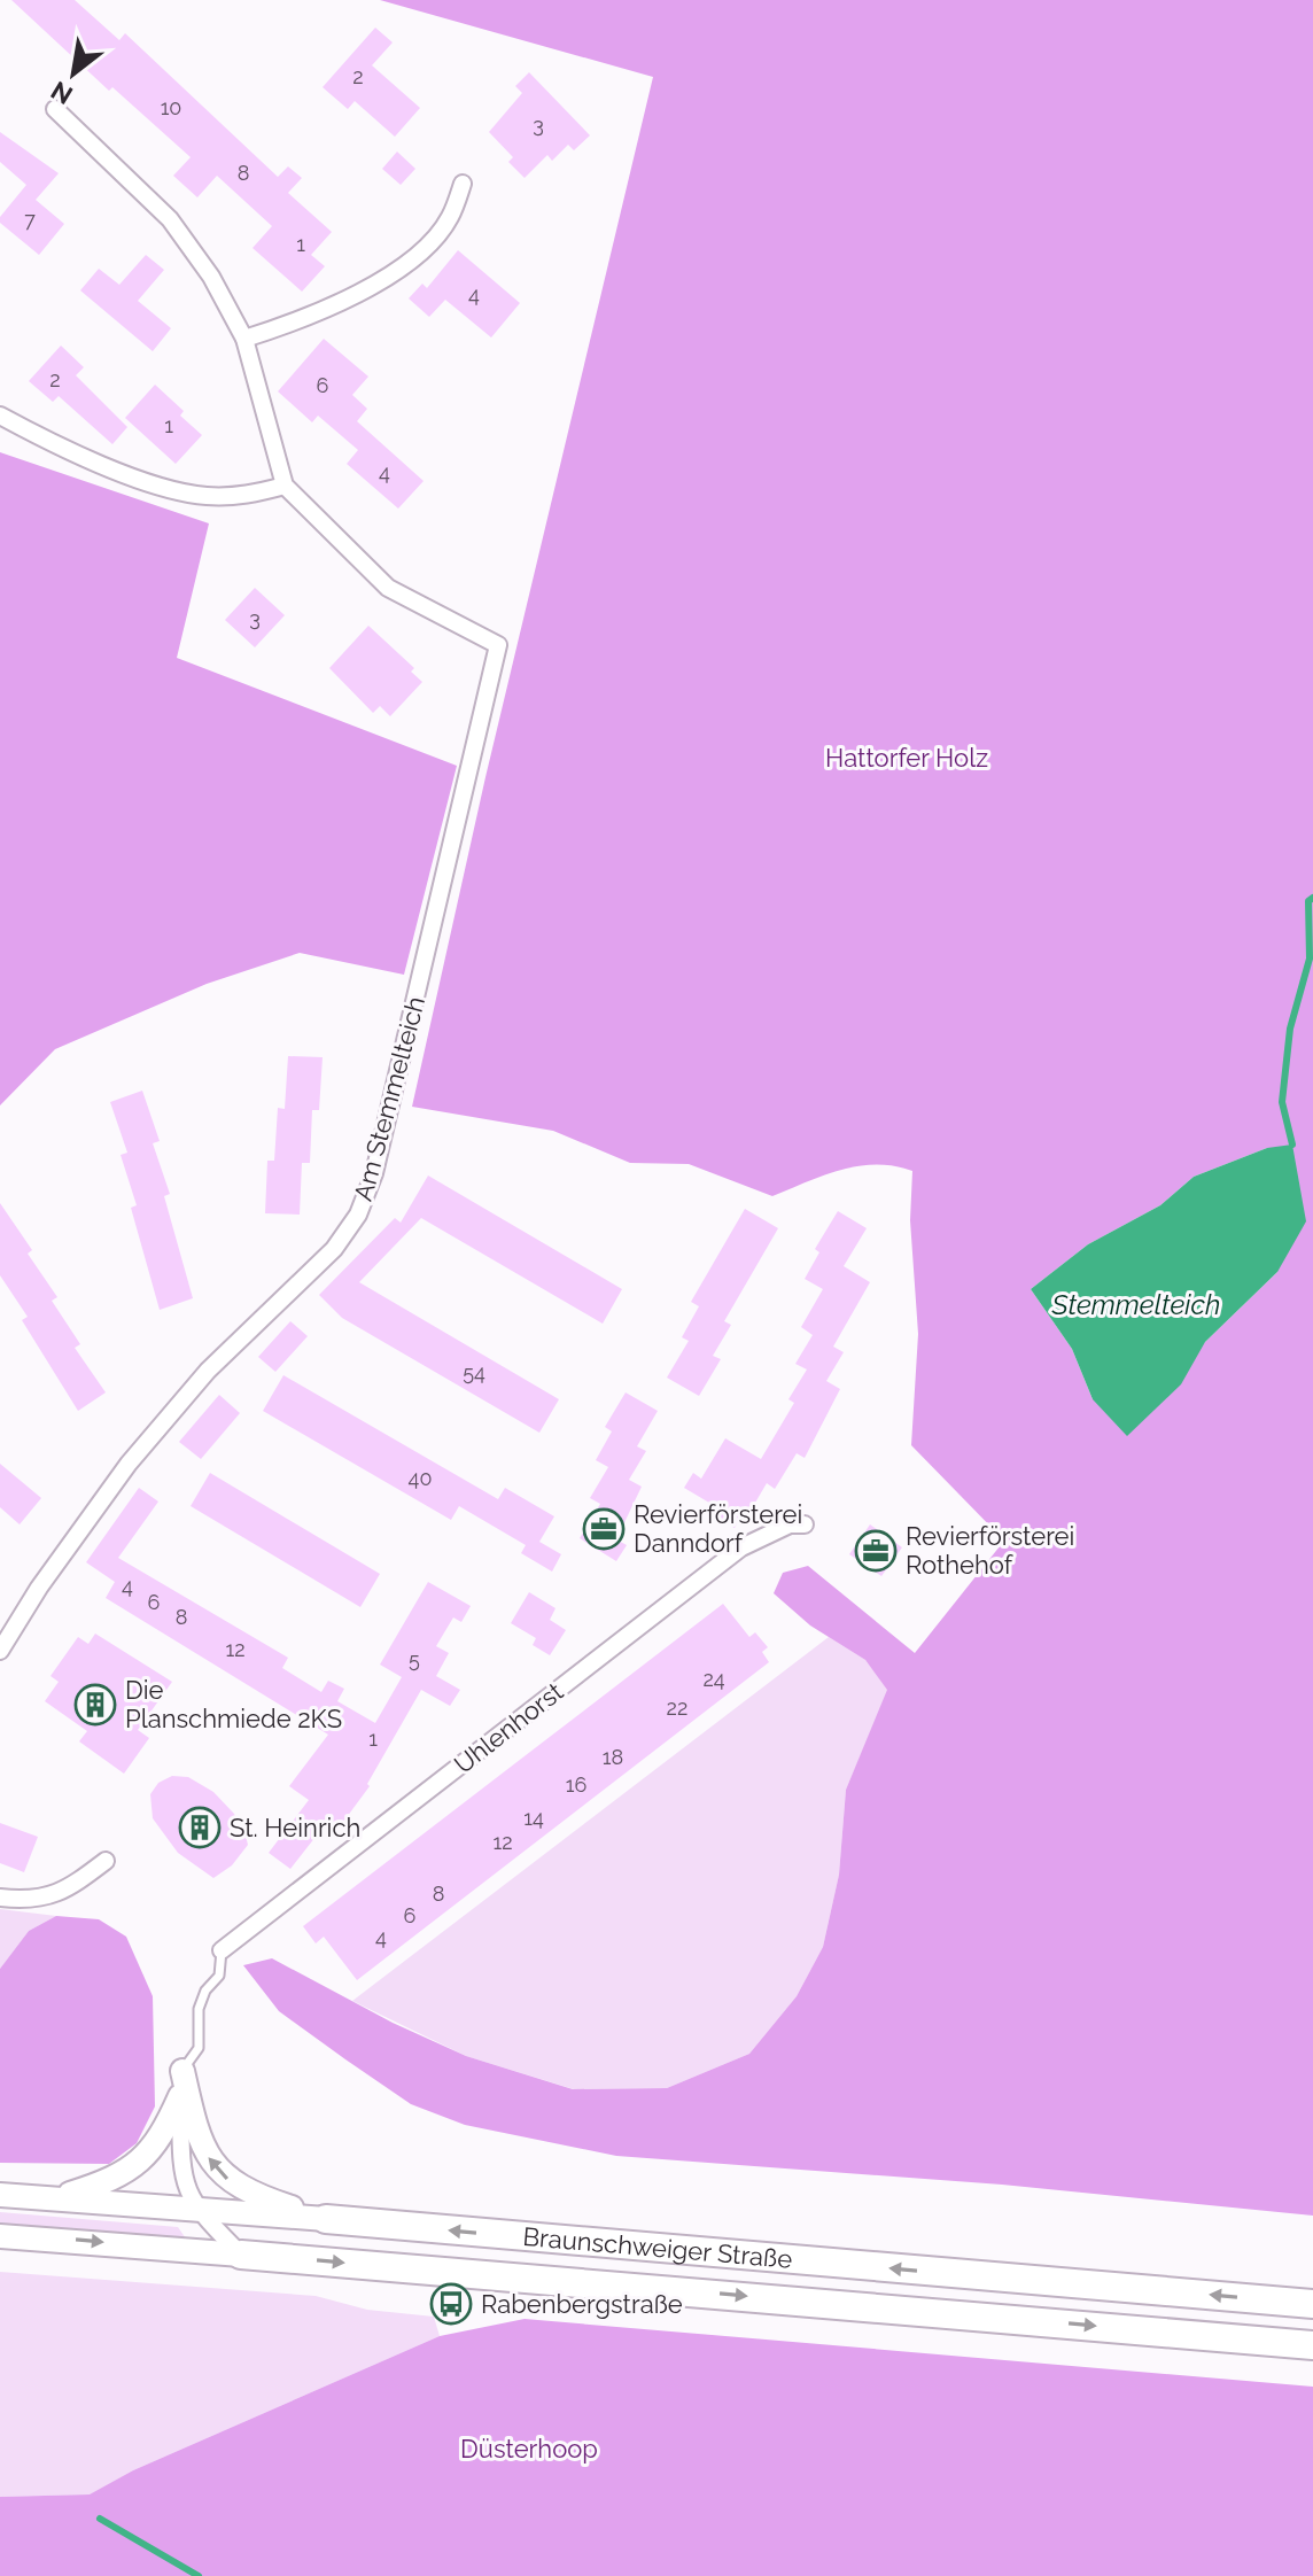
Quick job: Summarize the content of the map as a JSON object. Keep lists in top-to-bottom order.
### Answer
{
  "streets": {
    "highway": ["Braunschweiger Straße"],
    "street": ["Am Stemmelteich", "Uhlenhorst"]
  },
  "water": ["Stemmelteich"],
  "parks": ["Hattorfer Holz", "Düsterhoop"],
  "places": {
    "office": ["Revierförsterei Danndorf", "Revierförsterei Rothehof"],
    "building": ["Die Planschmiede 2KS", "St. Heinrich"],
    "bus stop": ["Rabenbergstraße"]
  },
  "house_numbers": [
    "2",
    "10",
    "3",
    "8",
    "7",
    "1",
    "4",
    "2",
    "6",
    "1",
    "4",
    "3",
    "54",
    "40",
    "4",
    "6",
    "8",
    "12",
    "5",
    "24",
    "22",
    "1",
    "18",
    "16",
    "14",
    "12",
    "8",
    "6",
    "4"
  ],
  "north": "bottom left"
}
